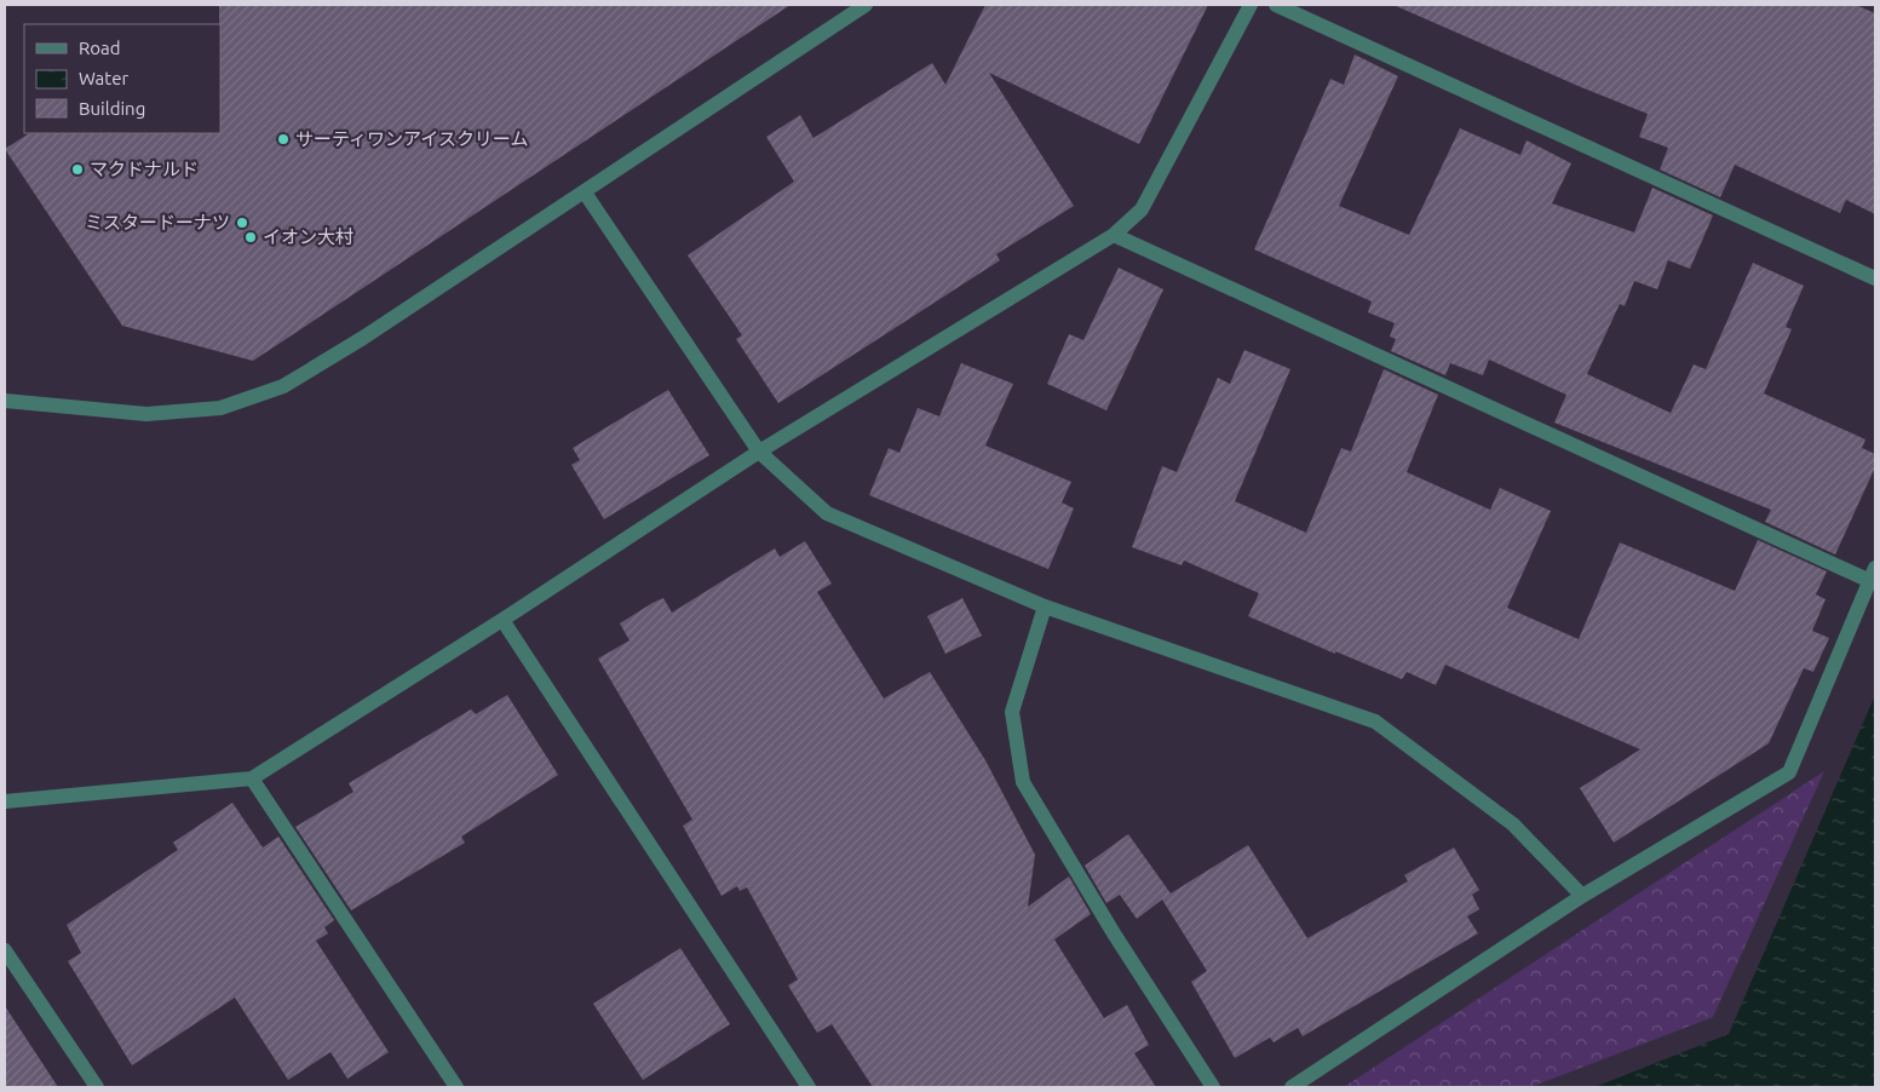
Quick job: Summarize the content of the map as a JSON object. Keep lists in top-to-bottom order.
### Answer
{
  "places": [
    "サーティワンアイスクリーム",
    "マクドナルド",
    "ミスタードーナツ",
    "イオン大村"
  ],
  "legend": ["Road", "Water", "Building"]
}
